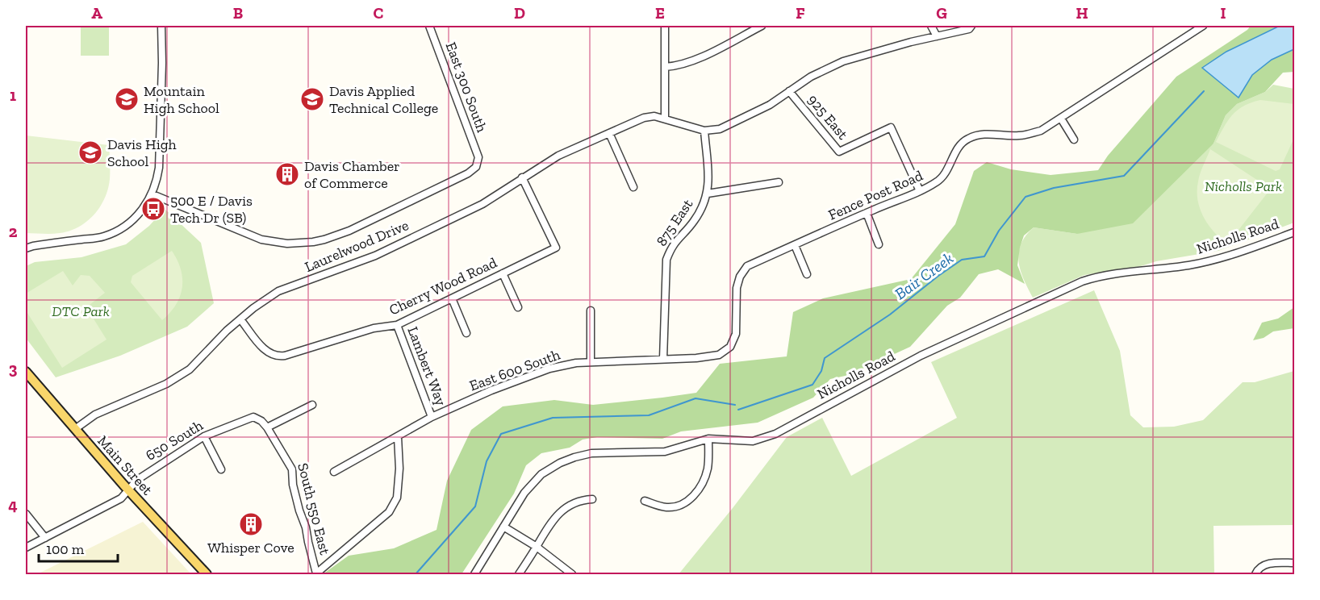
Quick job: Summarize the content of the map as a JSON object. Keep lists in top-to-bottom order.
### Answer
{
  "streets": {
    "main road": ["Main Street"],
    "street": [
      "East 300 South",
      "925 East",
      "Fence Post Road",
      "875 East",
      "Nicholls Road",
      "Laurelwood Drive",
      "Cherry Wood Road",
      "Lambert Way",
      "East 600 South",
      "650 South",
      "South 550 East"
    ]
  },
  "crossings": [
    ["925 East", "Fence Post Road"],
    ["Fence Post Road", "East 600 South"],
    ["875 East", "Laurelwood Drive"],
    ["875 East", "East 600 South"],
    ["Laurelwood Drive", "Cherry Wood Road"],
    ["Laurelwood Drive", "Main Street"],
    ["Cherry Wood Road", "Lambert Way"],
    ["Lambert Way", "East 600 South"],
    ["East 600 South", "South 550 East"],
    ["650 South", "Main Street"],
    ["650 South", "South 550 East"]
  ],
  "water": ["Bair Creek"],
  "parks": ["Nicholls Park", "DTC Park"],
  "places": {
    "school or university": ["Mountain High School", "Davis Applied Technical College", "Davis High School"],
    "building": ["Davis Chamber of Commerce", "Whisper Cove"],
    "bus stop": ["500 E / Davis Tech Dr (SB)"]
  },
  "scale_bar": "100 m",
  "grid": {
    "columns": [
      "A",
      "B",
      "C",
      "D",
      "E",
      "F",
      "G",
      "H",
      "I"
    ],
    "rows": [
      "1",
      "2",
      "3",
      "4"
    ]
  }
}
